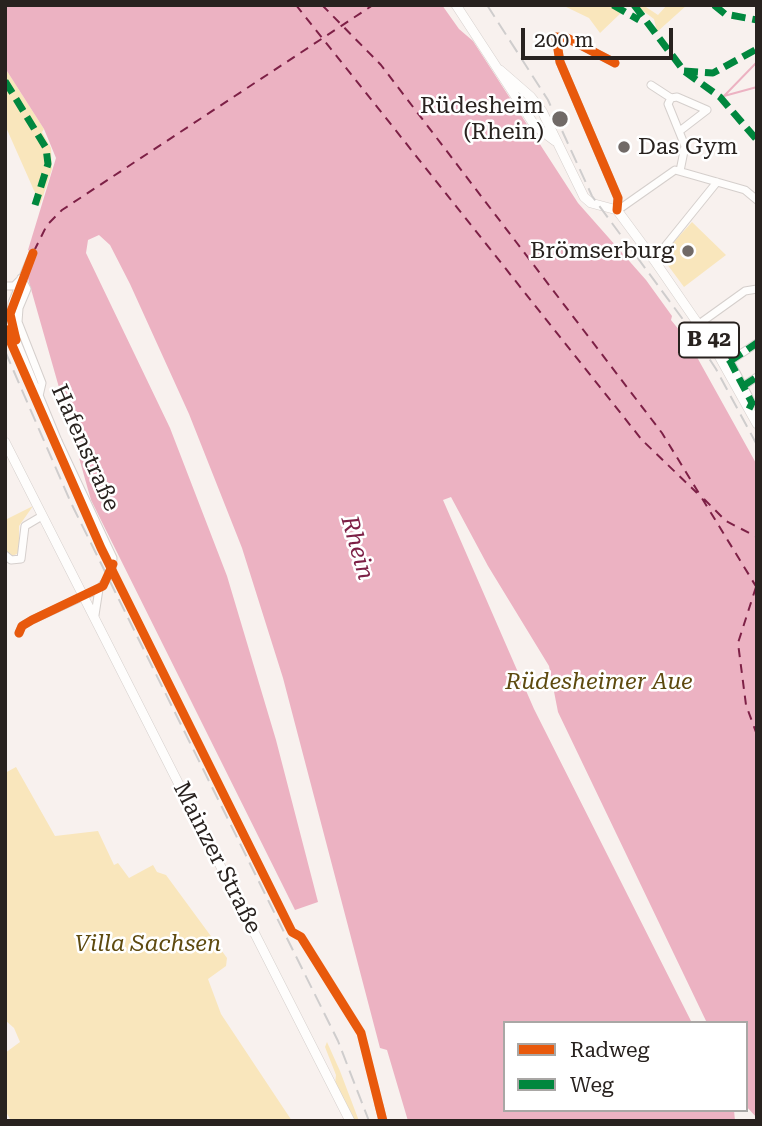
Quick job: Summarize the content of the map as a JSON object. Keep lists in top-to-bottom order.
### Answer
{
  "streets": {
    "main road": ["B 42", "Mainzer Straße"],
    "street": ["Hafenstraße"]
  },
  "crossings": [
    ["Hafenstraße", "Mainzer Straße"]
  ],
  "water": ["Rhein"],
  "parks": ["Rüdesheimer Aue", "Villa Sachsen"],
  "places": ["Rüdesheim (Rhein)", "Das Gym", "Brömserburg"],
  "legend": ["Radweg", "Weg"],
  "scale_bar": "200 m"
}
